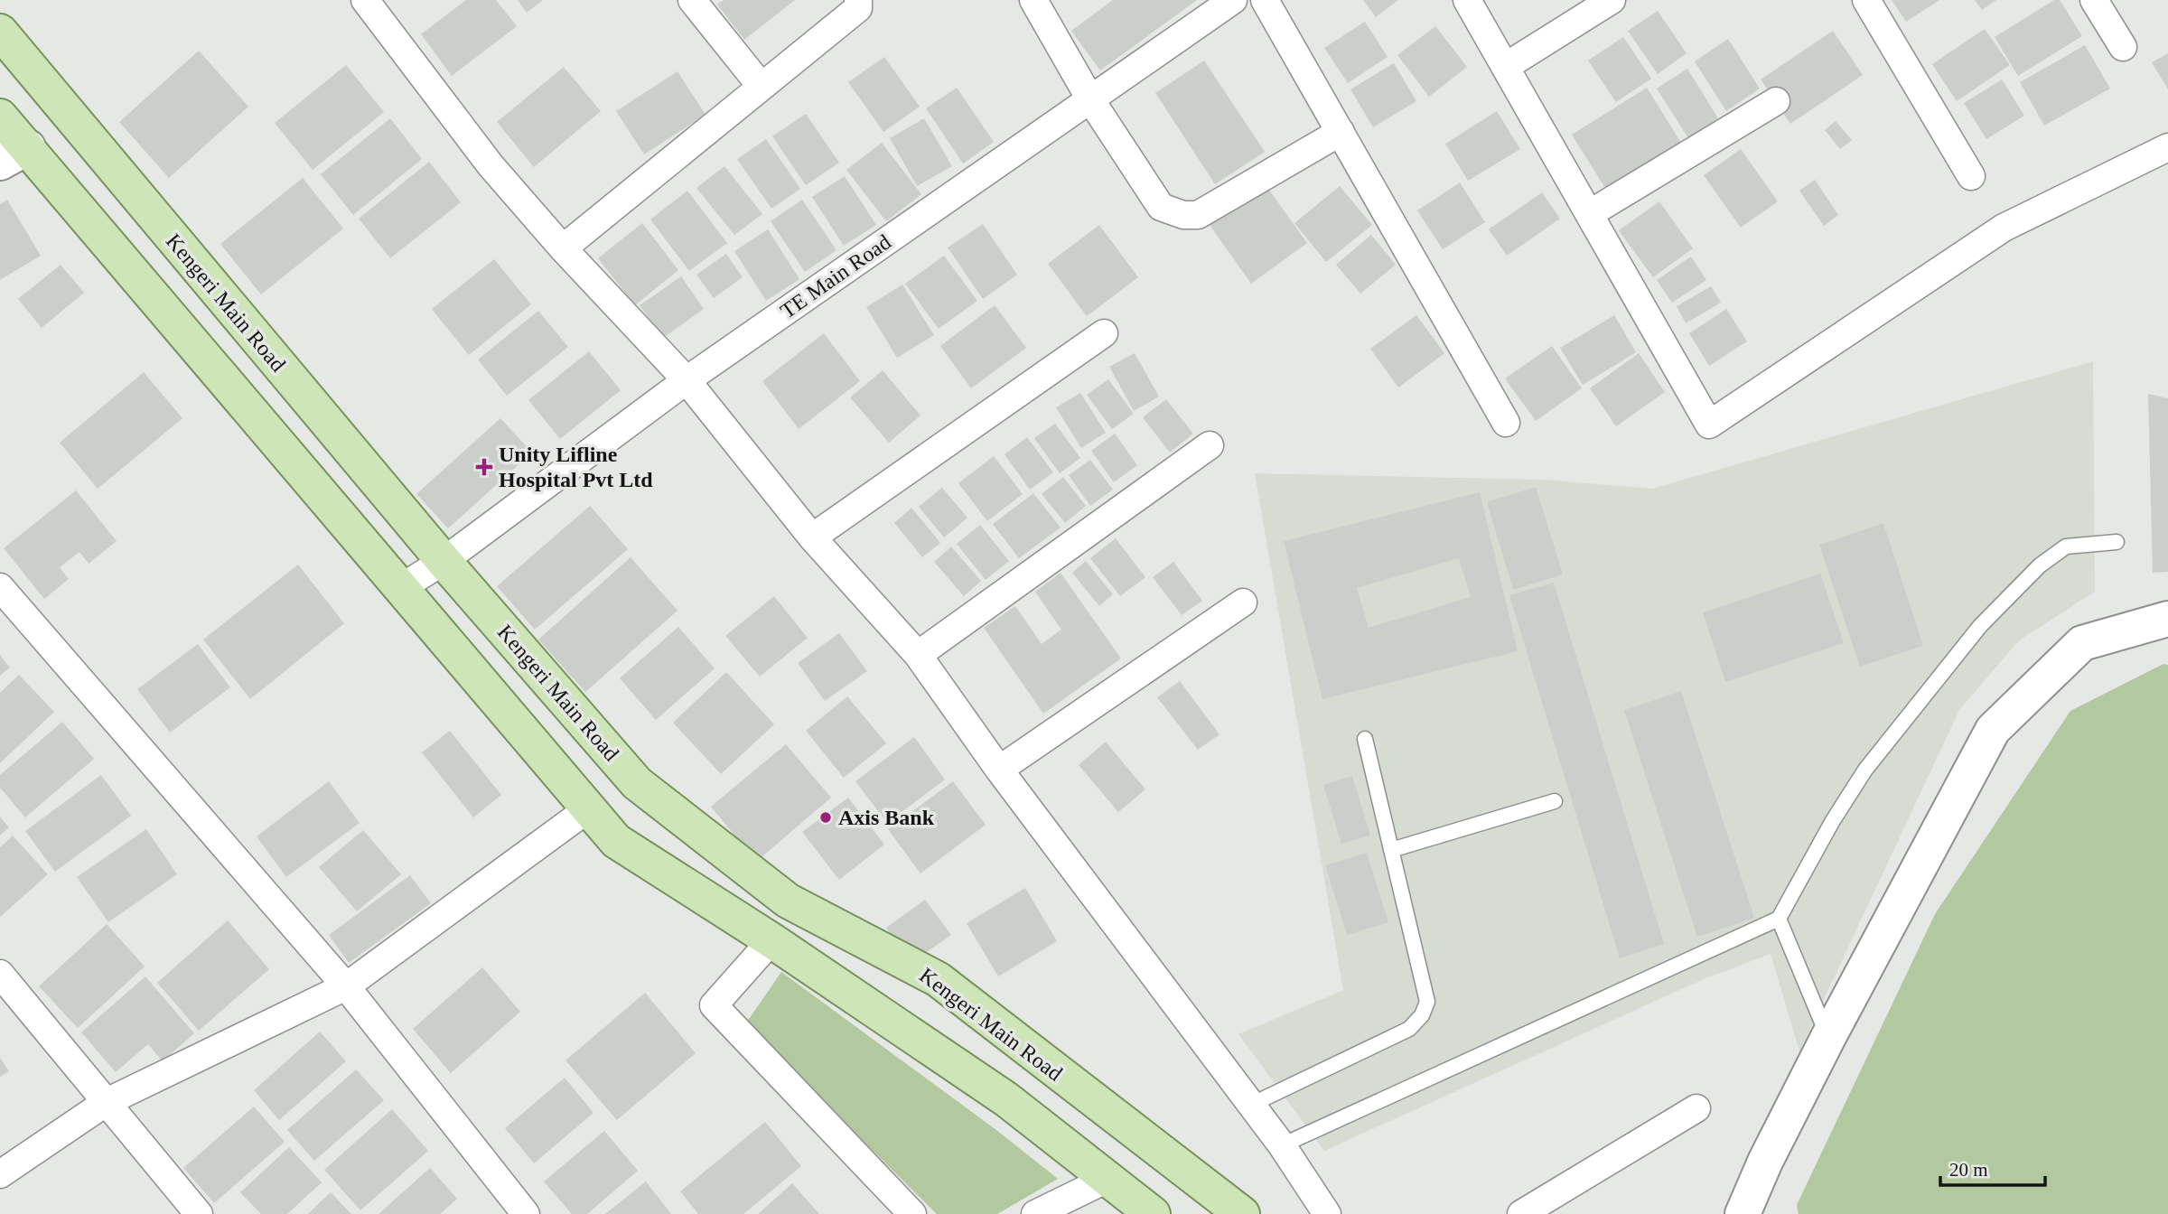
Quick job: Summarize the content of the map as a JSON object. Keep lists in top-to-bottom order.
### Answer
{
  "streets": {
    "main road": ["Kengeri Main Road"],
    "street": ["TE Main Road"]
  },
  "crossings": [
    ["TE Main Road", "Kengeri Main Road"]
  ],
  "places": {
    "health": ["Unity Lifline Hospital Pvt Ltd"],
    "other": ["Axis Bank"]
  },
  "scale_bar": "20 m"
}
